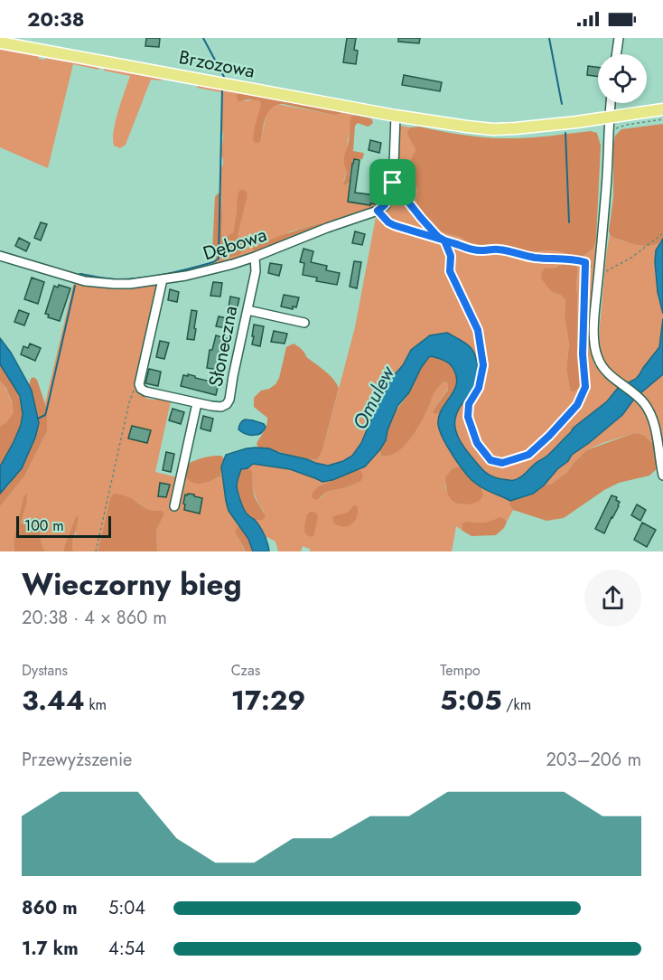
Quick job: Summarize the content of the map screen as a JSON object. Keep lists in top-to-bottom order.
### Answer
{
  "streets": {
    "main road": ["Brzozowa"],
    "street": ["Dębowa", "Słoneczna"]
  },
  "crossings": [
    ["Dębowa", "Słoneczna"]
  ],
  "water": ["Omulew"],
  "scale_bar": "100 m",
  "page": {
    "status": "20:38",
    "scale": "100 m",
    "heading": ["Wieczorny bieg", "20:38 · 4 × 860 m"],
    "stats": [
      ["Dystans", "3.44 km"],
      ["Czas", "17:29"],
      ["Tempo", "5:05 /km"]
    ],
    "chart": ["Przewyższenie", "203–206 m"],
    "list": [
      {
        "name": "860 m",
        "note": "5:04"
      },
      {
        "name": "1.7 km",
        "note": "4:54"
      }
    ]
  }
}
